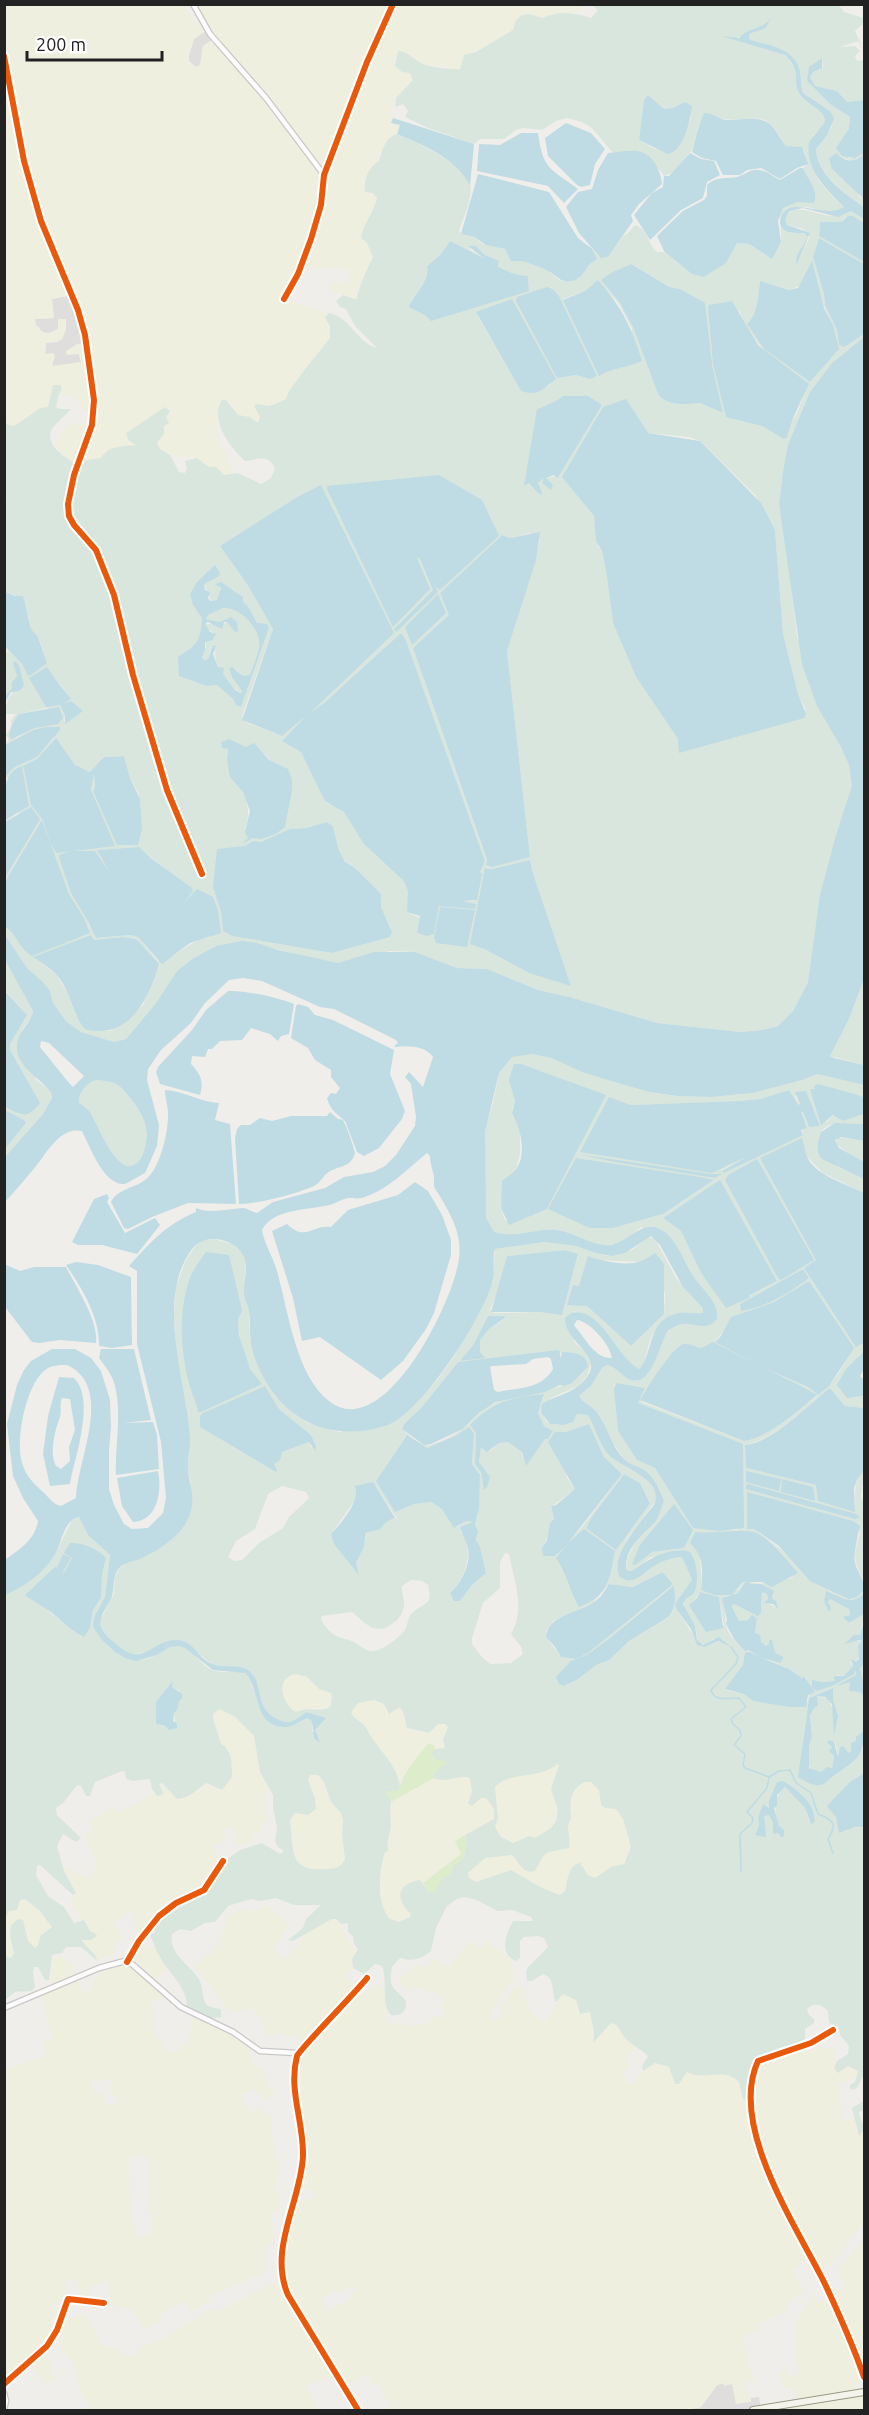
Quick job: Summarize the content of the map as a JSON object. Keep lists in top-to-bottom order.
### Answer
{
  "scale_bar": "200 m"
}
